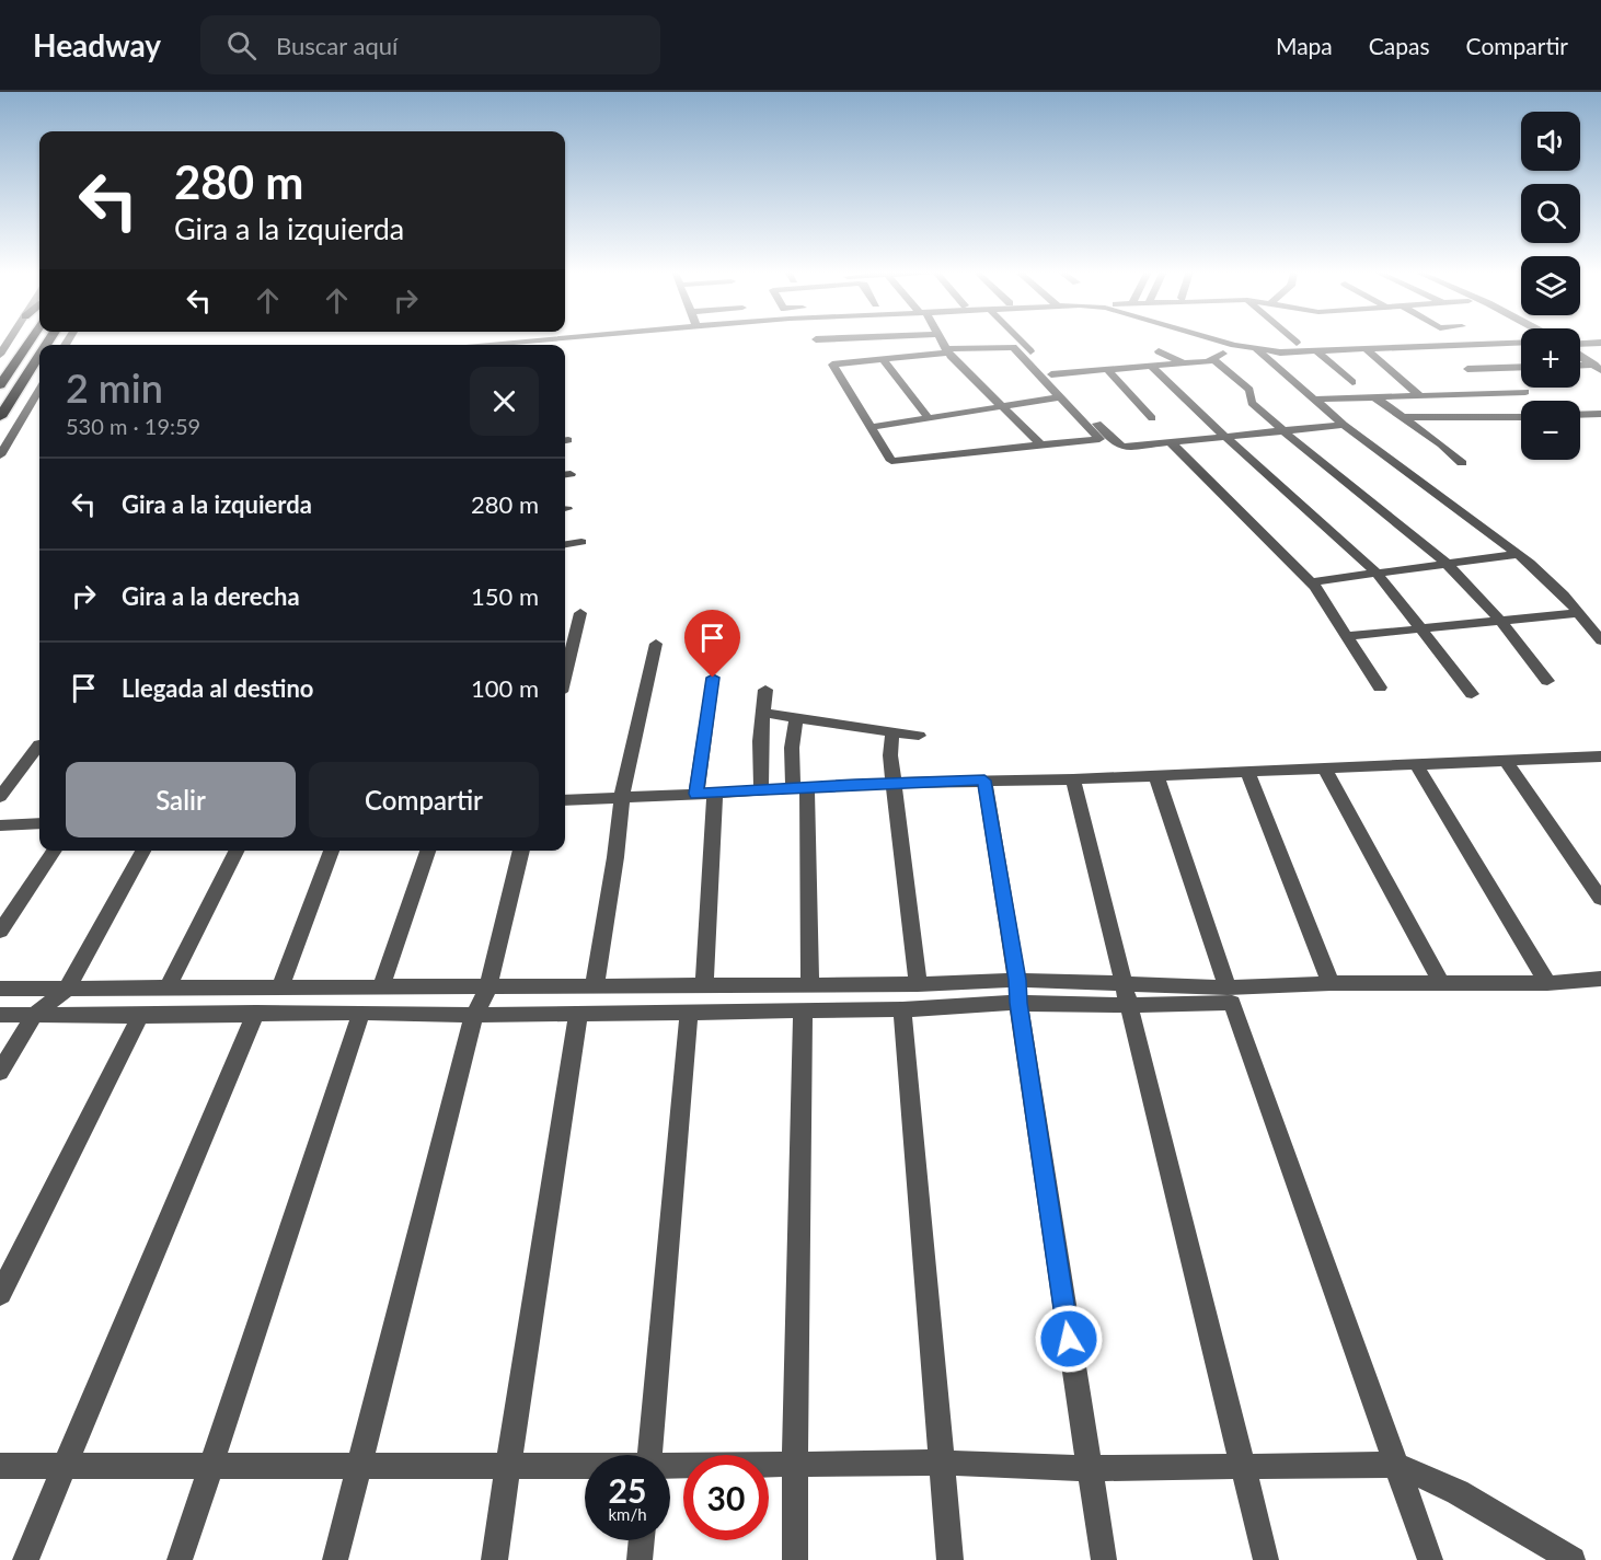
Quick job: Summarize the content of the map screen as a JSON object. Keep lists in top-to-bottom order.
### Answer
{
  "page": {
    "header": "Headway",
    "search": "Buscar aquí",
    "nav": ["Mapa", "Capas", "Compartir"],
    "map_buttons": ["+", "−"],
    "turn": ["280 m", "Gira a la izquierda"],
    "heading": ["2 min", "530 m · 19:59"],
    "list": [
      {
        "name": "Gira a la izquierda",
        "value": "280 m"
      },
      {
        "name": "Gira a la derecha",
        "value": "150 m"
      },
      {
        "name": "Llegada al destino",
        "value": "100 m"
      }
    ],
    "buttons": ["Salir", "Compartir"],
    "speed": "25 km/h",
    "limit": "30"
  }
}
